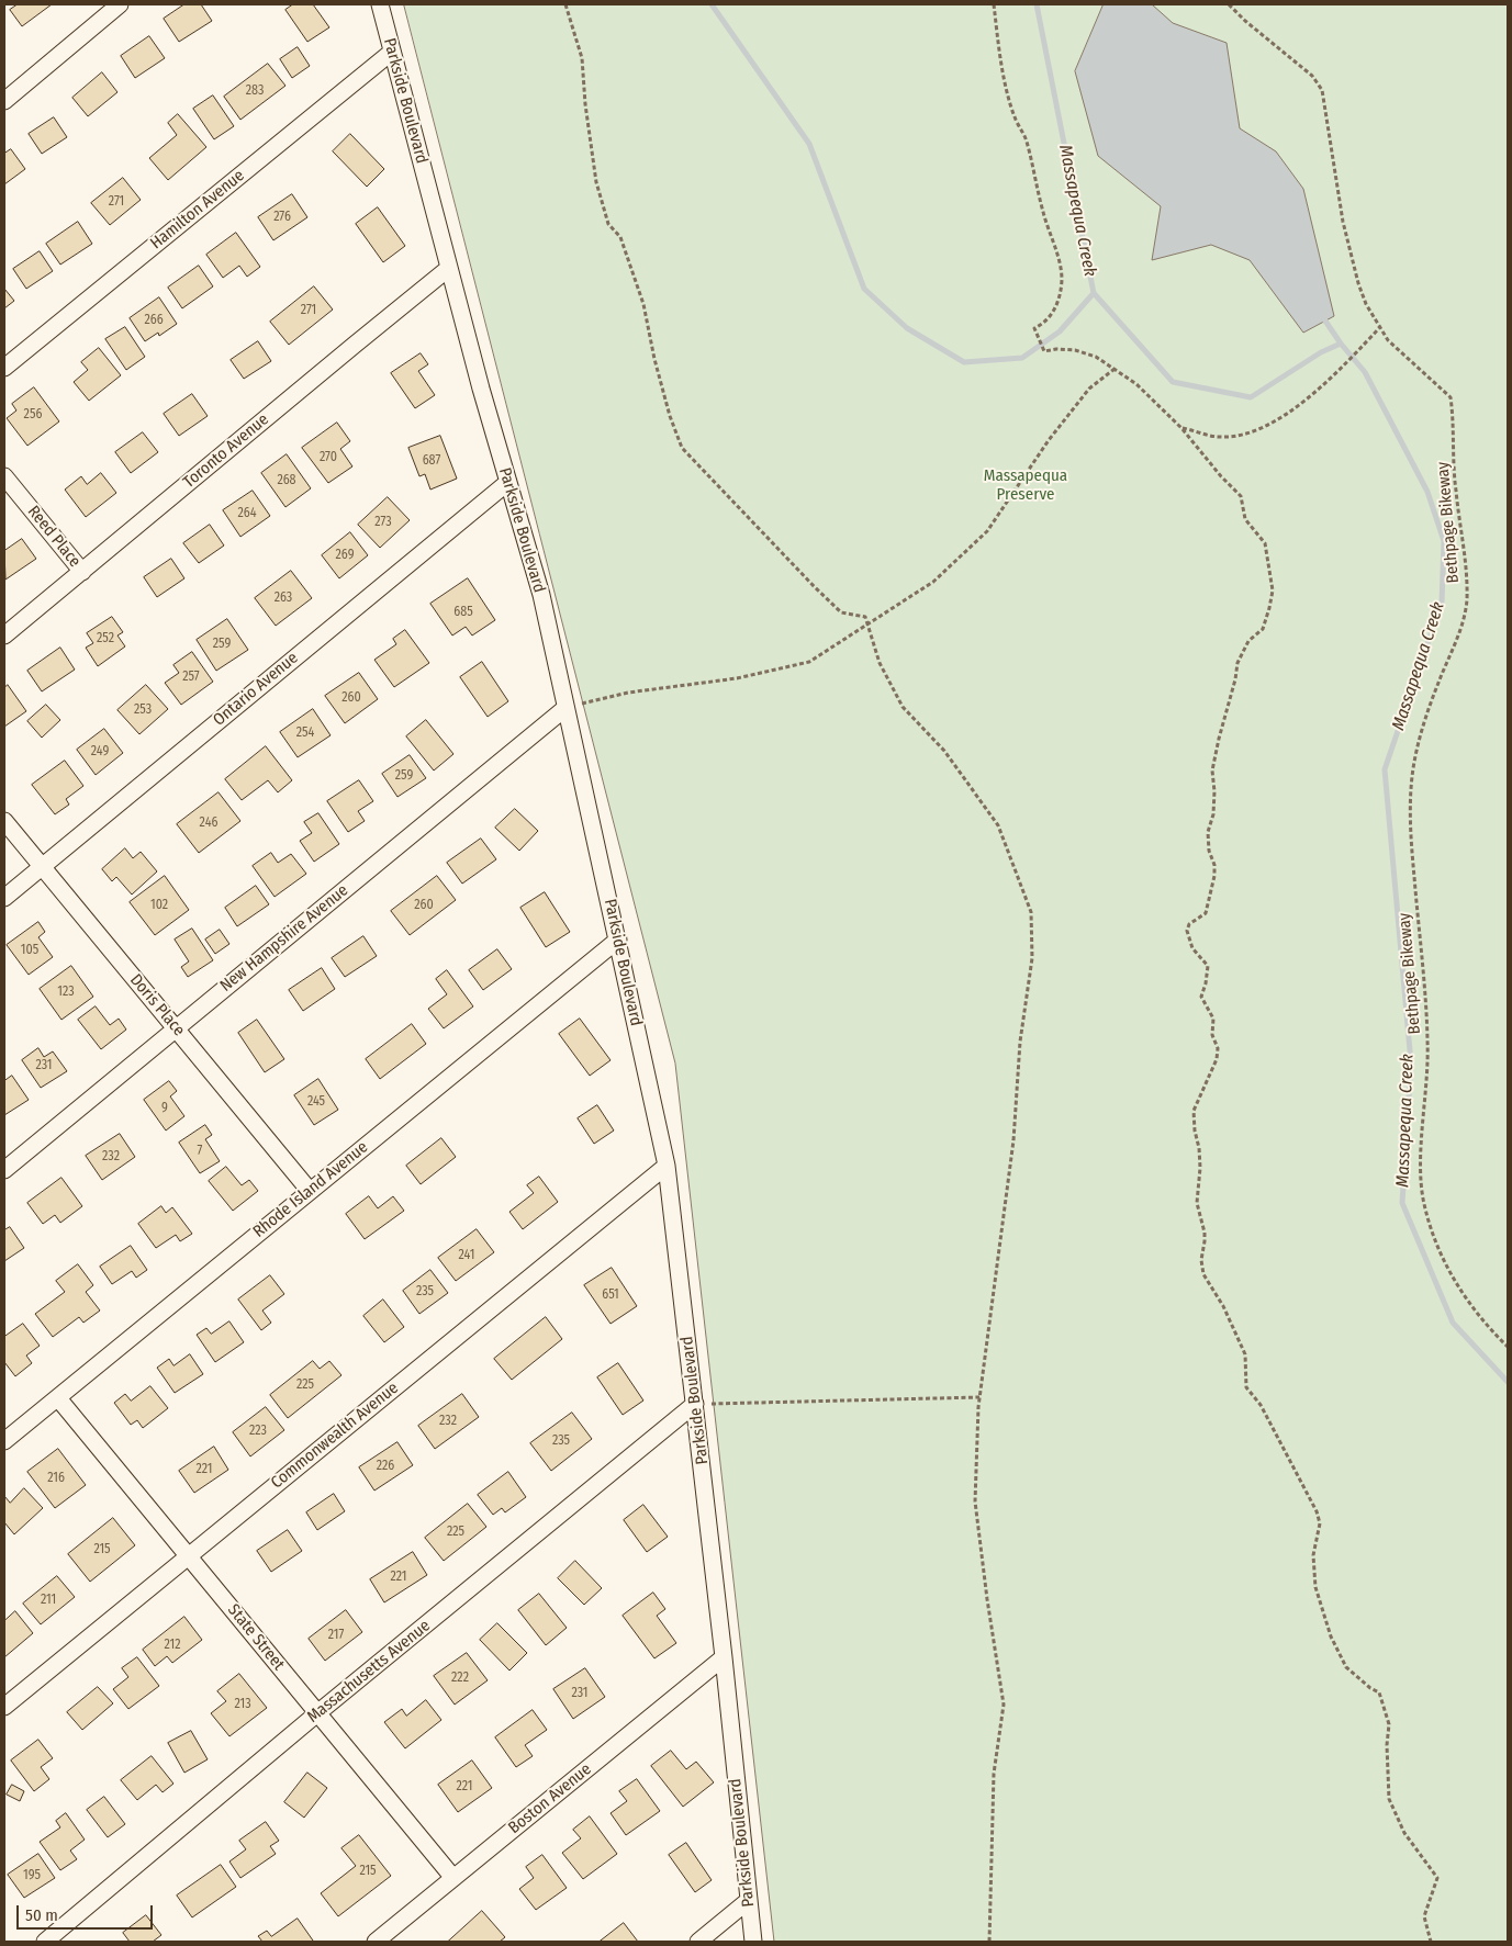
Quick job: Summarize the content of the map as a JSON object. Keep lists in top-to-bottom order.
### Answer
{
  "streets": {
    "street": [
      "Parkside Boulevard",
      "Hamilton Avenue",
      "Toronto Avenue",
      "Reed Place",
      "Ontario Avenue",
      "New Hampshire Avenue",
      "Doris Place",
      "Rhode Island Avenue",
      "Commonwealth Avenue",
      "State Street",
      "Massachusetts Avenue",
      "Boston Avenue"
    ],
    "path": ["Bethpage Bikeway"]
  },
  "crossings": [
    ["Parkside Boulevard", "Hamilton Avenue"],
    ["Parkside Boulevard", "Toronto Avenue"],
    ["Parkside Boulevard", "Ontario Avenue"],
    ["Parkside Boulevard", "New Hampshire Avenue"],
    ["Parkside Boulevard", "Rhode Island Avenue"],
    ["Parkside Boulevard", "Commonwealth Avenue"],
    ["Parkside Boulevard", "Massachusetts Avenue"],
    ["Parkside Boulevard", "Boston Avenue"],
    ["Toronto Avenue", "Reed Place"],
    ["Ontario Avenue", "Doris Place"],
    ["New Hampshire Avenue", "Doris Place"],
    ["Doris Place", "Rhode Island Avenue"],
    ["Rhode Island Avenue", "State Street"],
    ["Commonwealth Avenue", "State Street"],
    ["State Street", "Massachusetts Avenue"],
    ["State Street", "Boston Avenue"]
  ],
  "water": ["Massapequa Creek"],
  "parks": ["Massapequa Preserve"],
  "house_numbers": [
    "283",
    "271",
    "276",
    "271",
    "266",
    "256",
    "270",
    "687",
    "268",
    "264",
    "273",
    "269",
    "263",
    "685",
    "252",
    "259",
    "257",
    "260",
    "253",
    "254",
    "249",
    "259",
    "246",
    "102",
    "260",
    "105",
    "123",
    "231",
    "245",
    "9",
    "7",
    "232",
    "241",
    "235",
    "651",
    "225",
    "232",
    "223",
    "235",
    "226",
    "221",
    "216",
    "225",
    "215",
    "221",
    "211",
    "217",
    "212",
    "222",
    "231",
    "213",
    "221",
    "215",
    "195"
  ],
  "scale_bar": "50 m"
}
